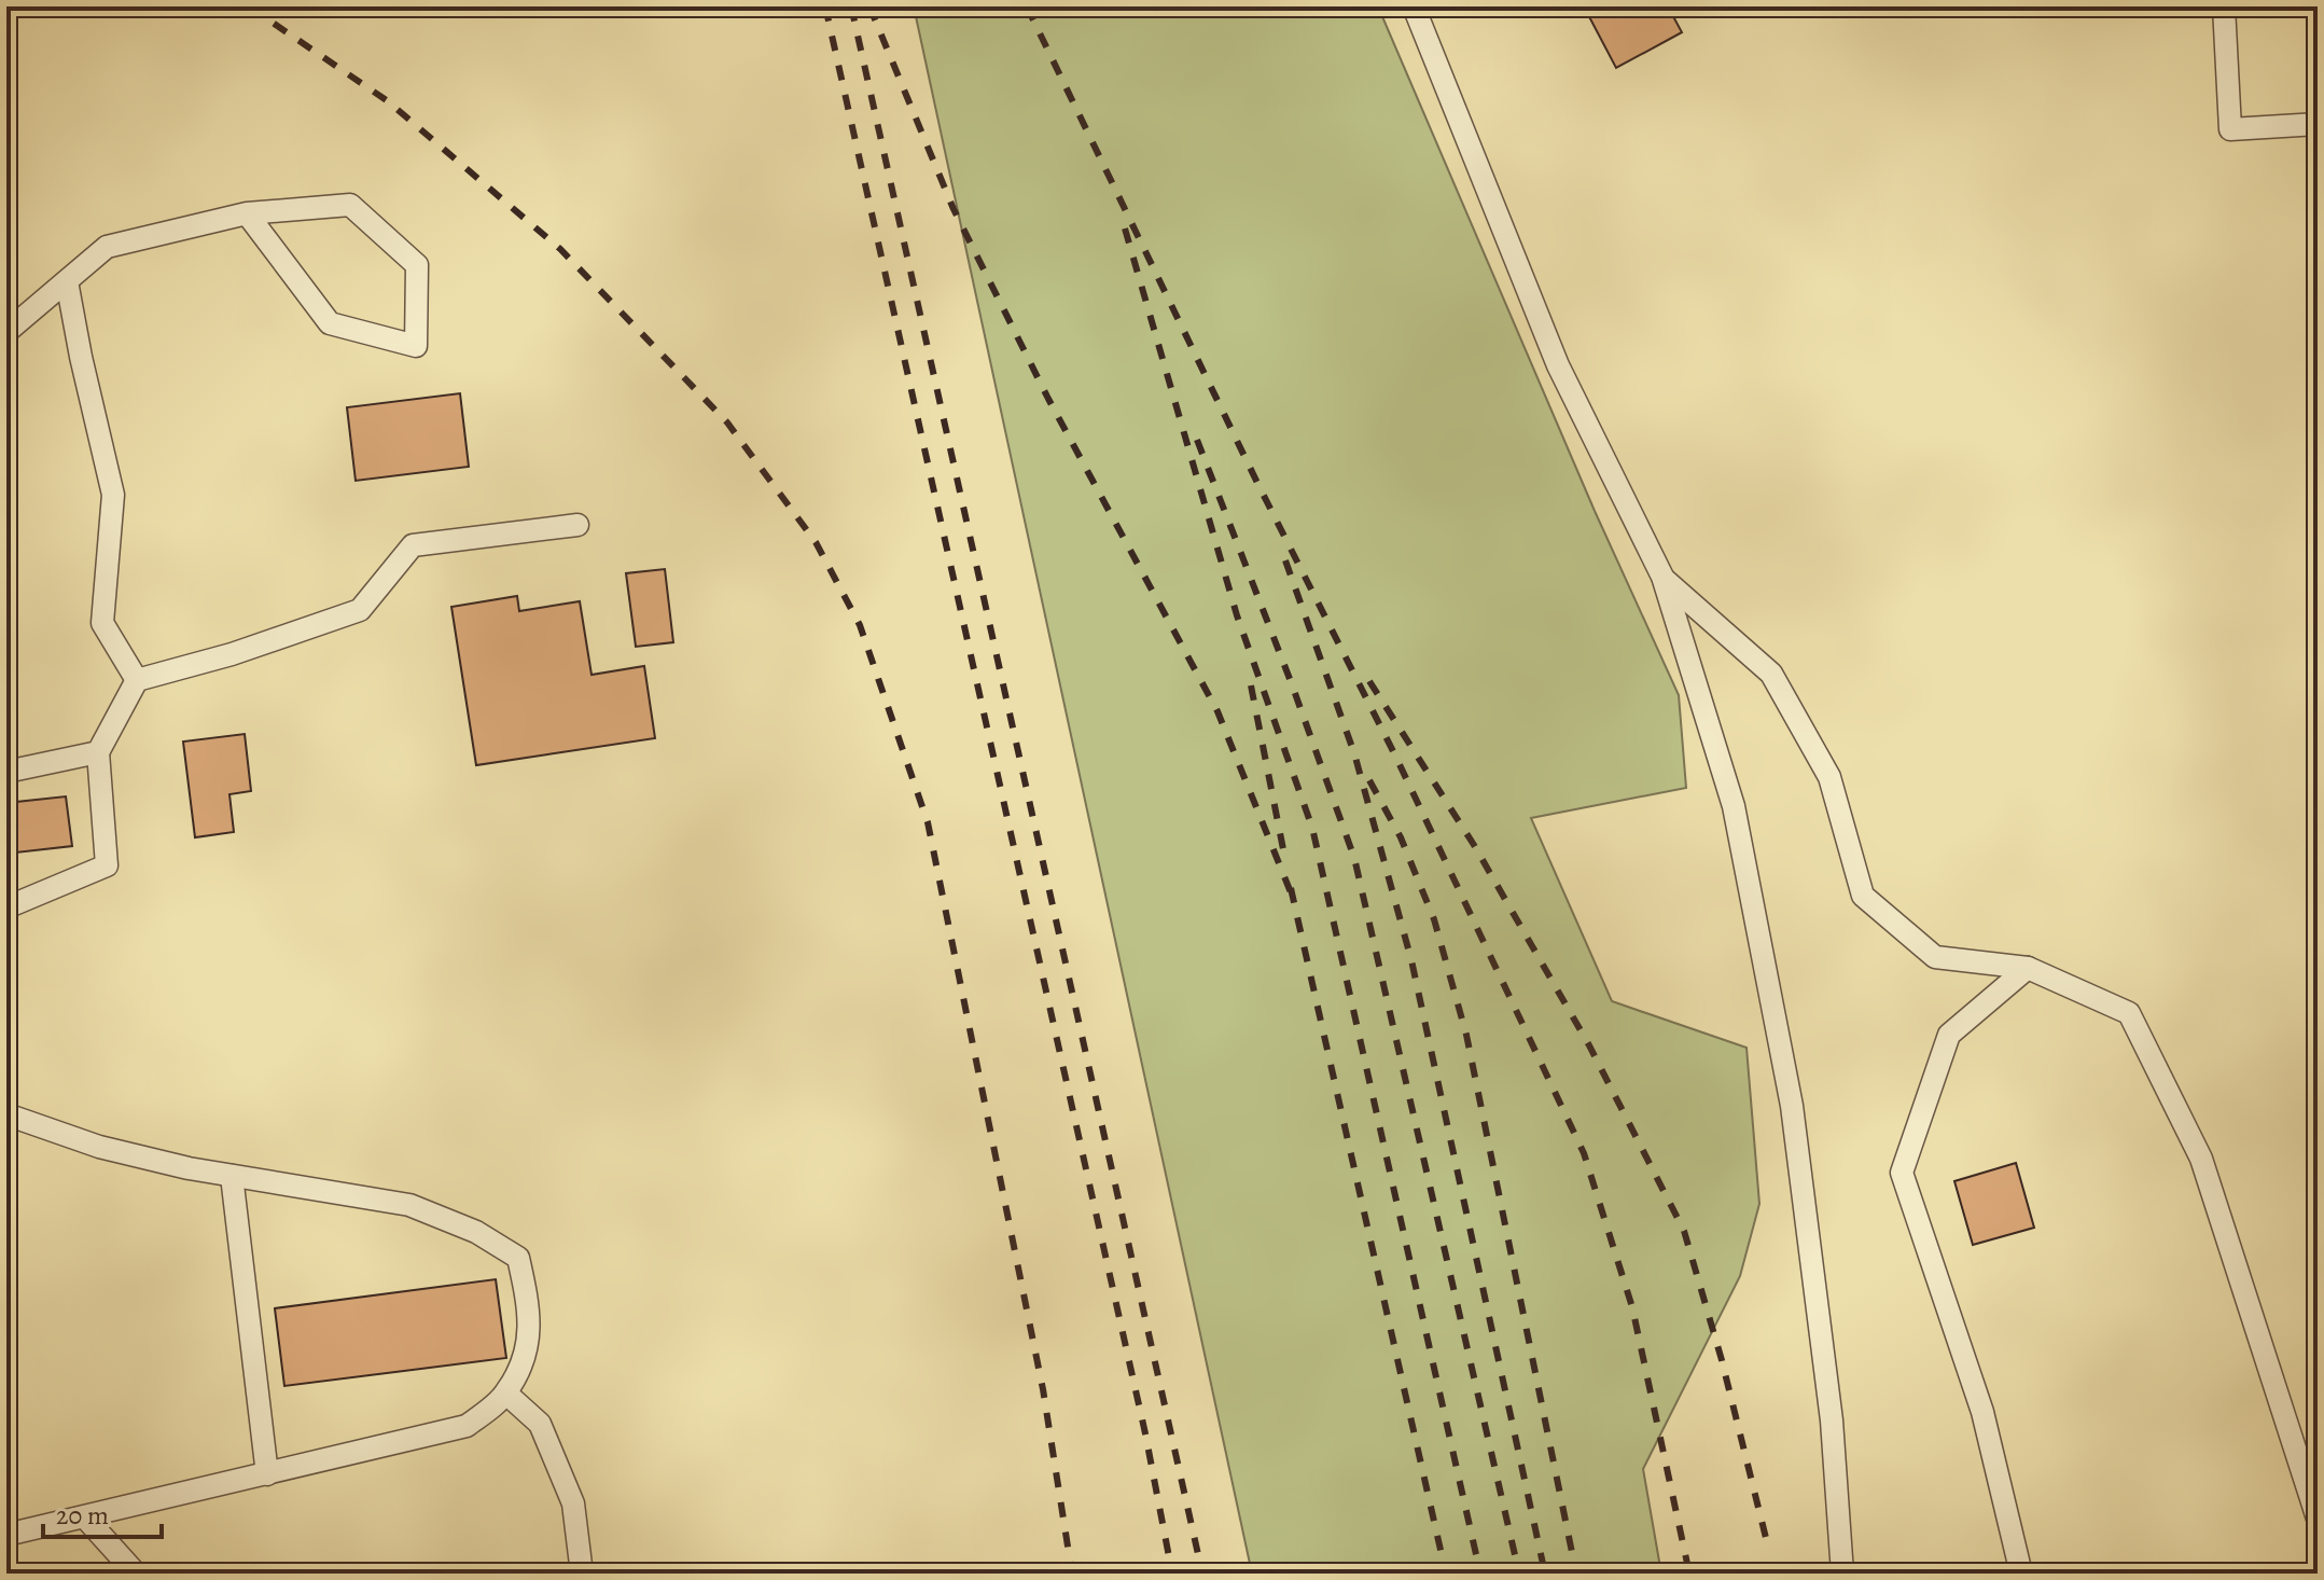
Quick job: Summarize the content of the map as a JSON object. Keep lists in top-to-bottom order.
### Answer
{
  "scale_bar": "20 m"
}
